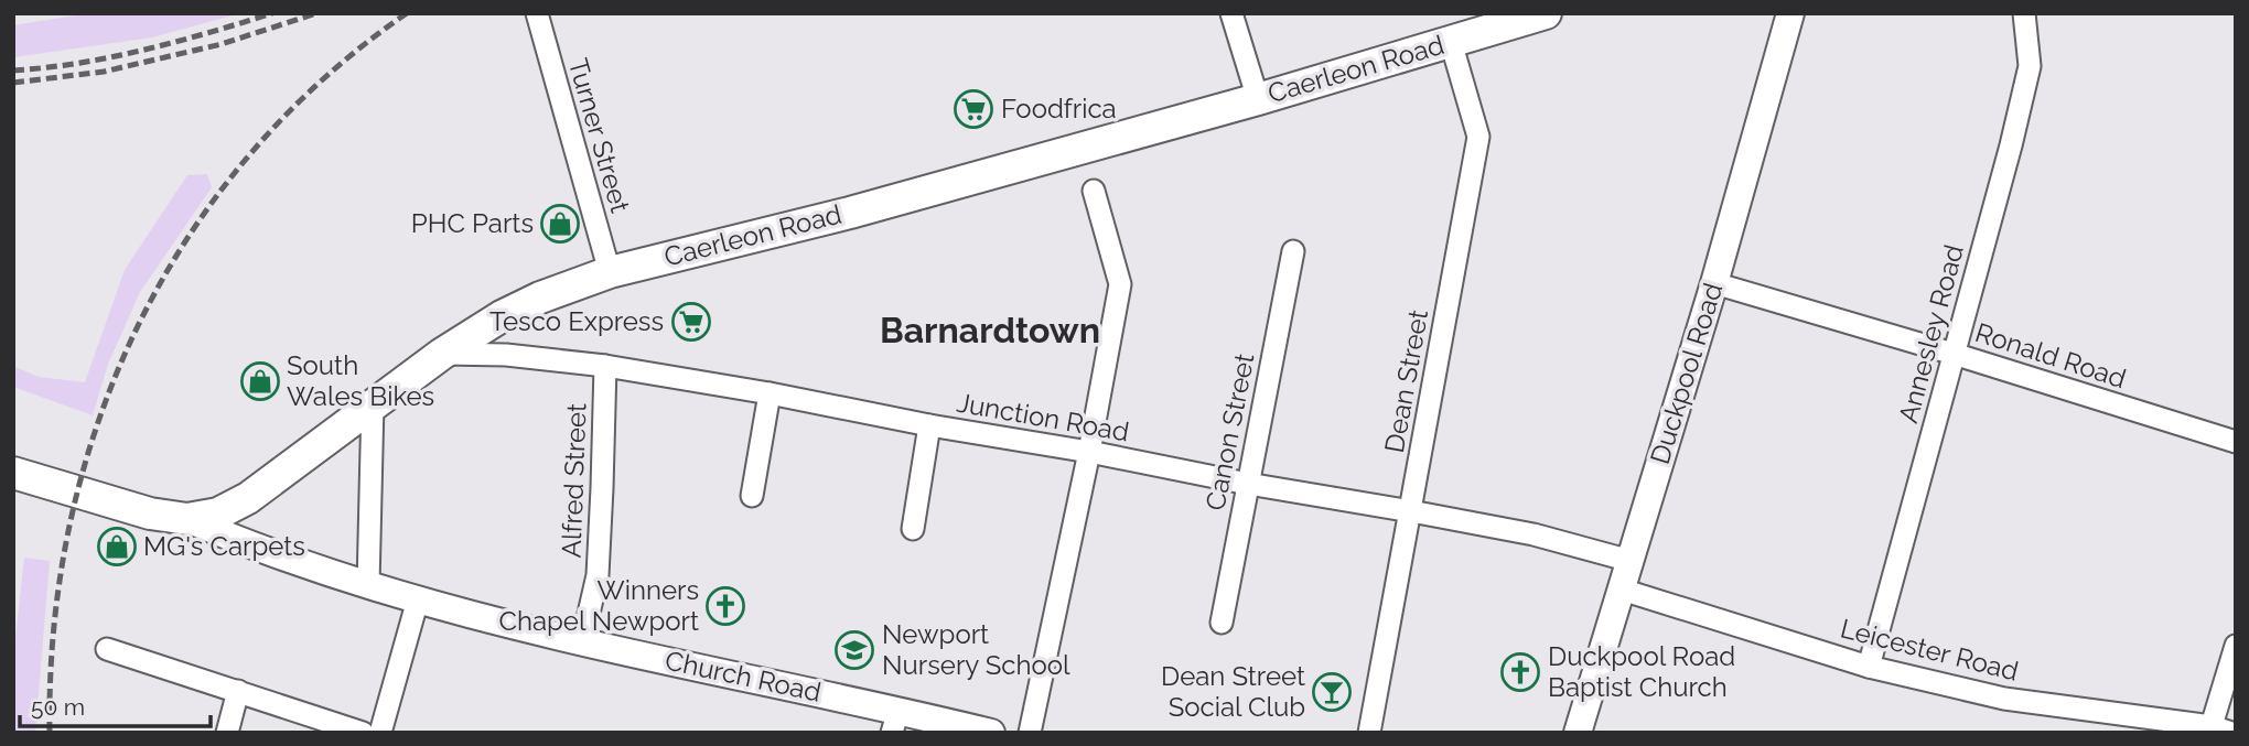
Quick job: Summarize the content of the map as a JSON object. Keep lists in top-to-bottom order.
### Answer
{
  "streets": {
    "main road": ["Caerleon Road"],
    "street": [
      "Turner Street",
      "Annesley Road",
      "Ronald Road",
      "Duckpool Road",
      "Dean Street",
      "Junction Road",
      "Canon Street",
      "Alfred Street",
      "Leicester Road",
      "Church Road"
    ]
  },
  "crossings": [
    ["Caerleon Road", "Turner Street"],
    ["Caerleon Road", "Dean Street"],
    ["Caerleon Road", "Junction Road"],
    ["Caerleon Road", "Church Road"],
    ["Annesley Road", "Ronald Road"],
    ["Annesley Road", "Leicester Road"],
    ["Ronald Road", "Duckpool Road"],
    ["Duckpool Road", "Junction Road"],
    ["Duckpool Road", "Leicester Road"],
    ["Dean Street", "Junction Road"],
    ["Junction Road", "Canon Street"],
    ["Junction Road", "Alfred Street"],
    ["Alfred Street", "Church Road"]
  ],
  "districts": ["Barnardtown"],
  "places": {
    "supermarket": ["Foodfrica", "Tesco Express"],
    "shop": ["PHC Parts", "South Wales Bikes", "MG's Carpets"],
    "church": ["Winners Chapel Newport", "Duckpool Road Baptist Church"],
    "school or university": ["Newport Nursery School"],
    "bar": ["Dean Street Social Club"]
  },
  "scale_bar": "50 m"
}
